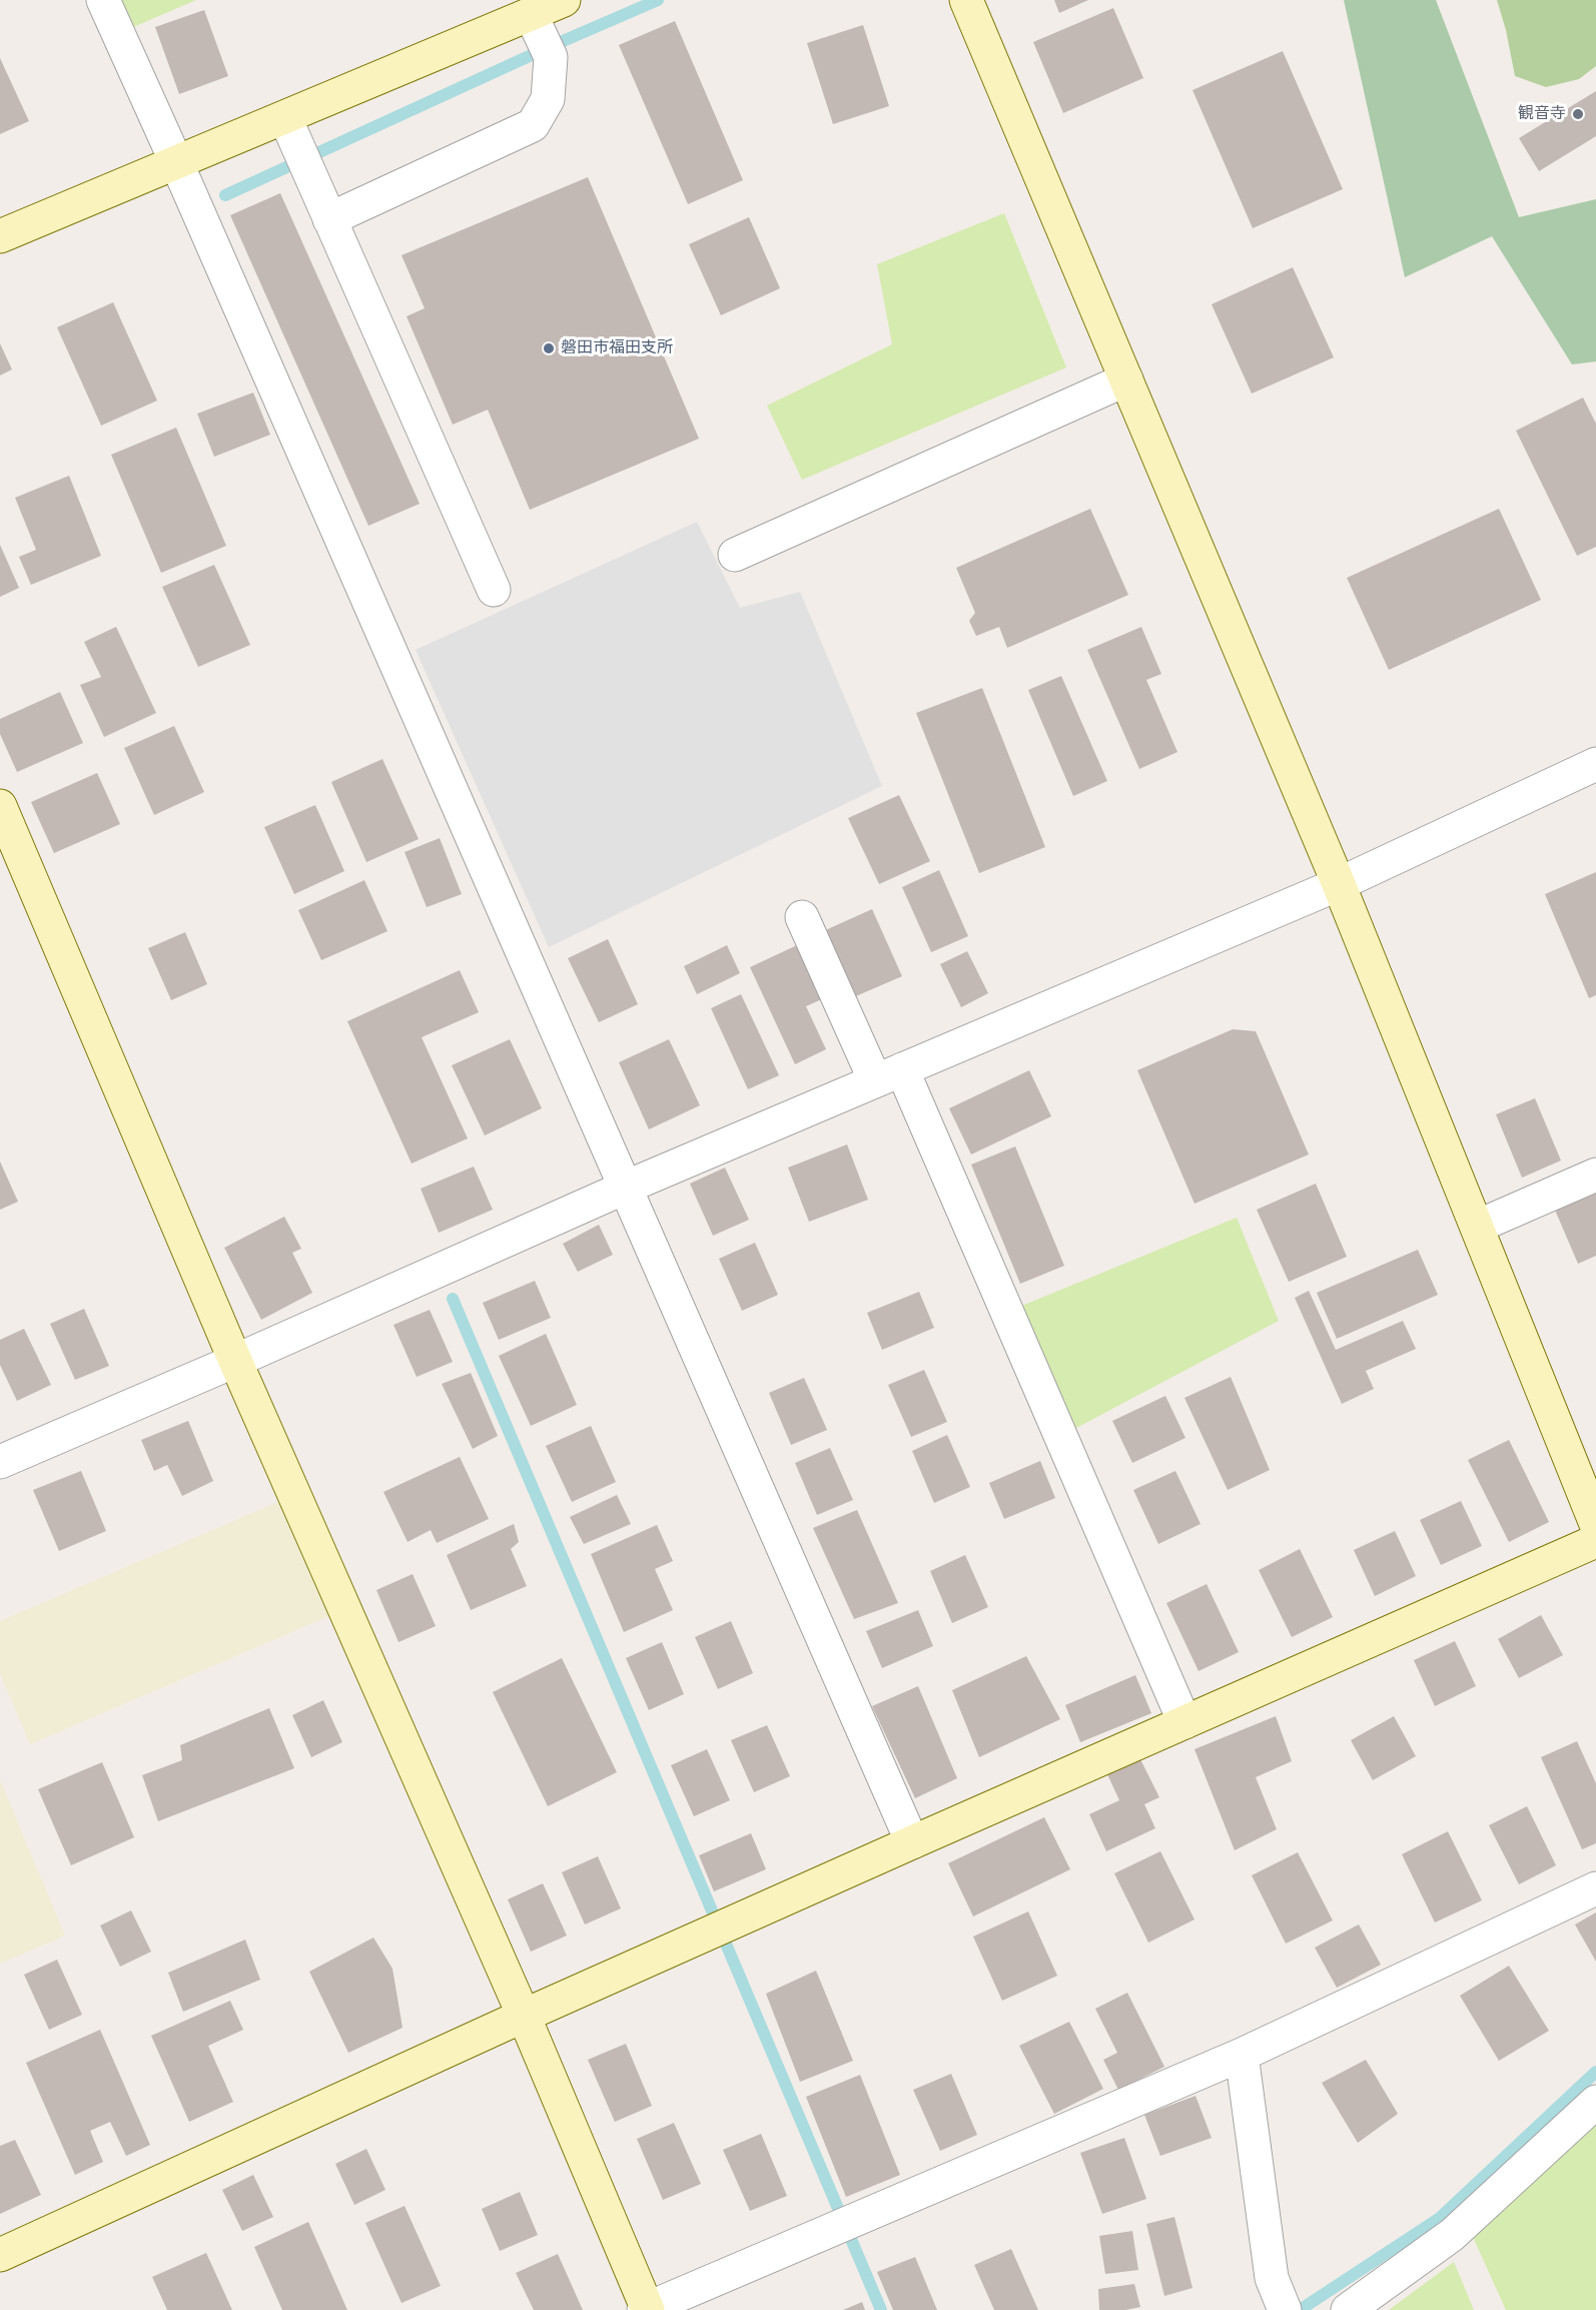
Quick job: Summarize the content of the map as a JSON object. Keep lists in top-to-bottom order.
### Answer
{
  "places": ["観音寺", "磐田市福田支所"]
}
